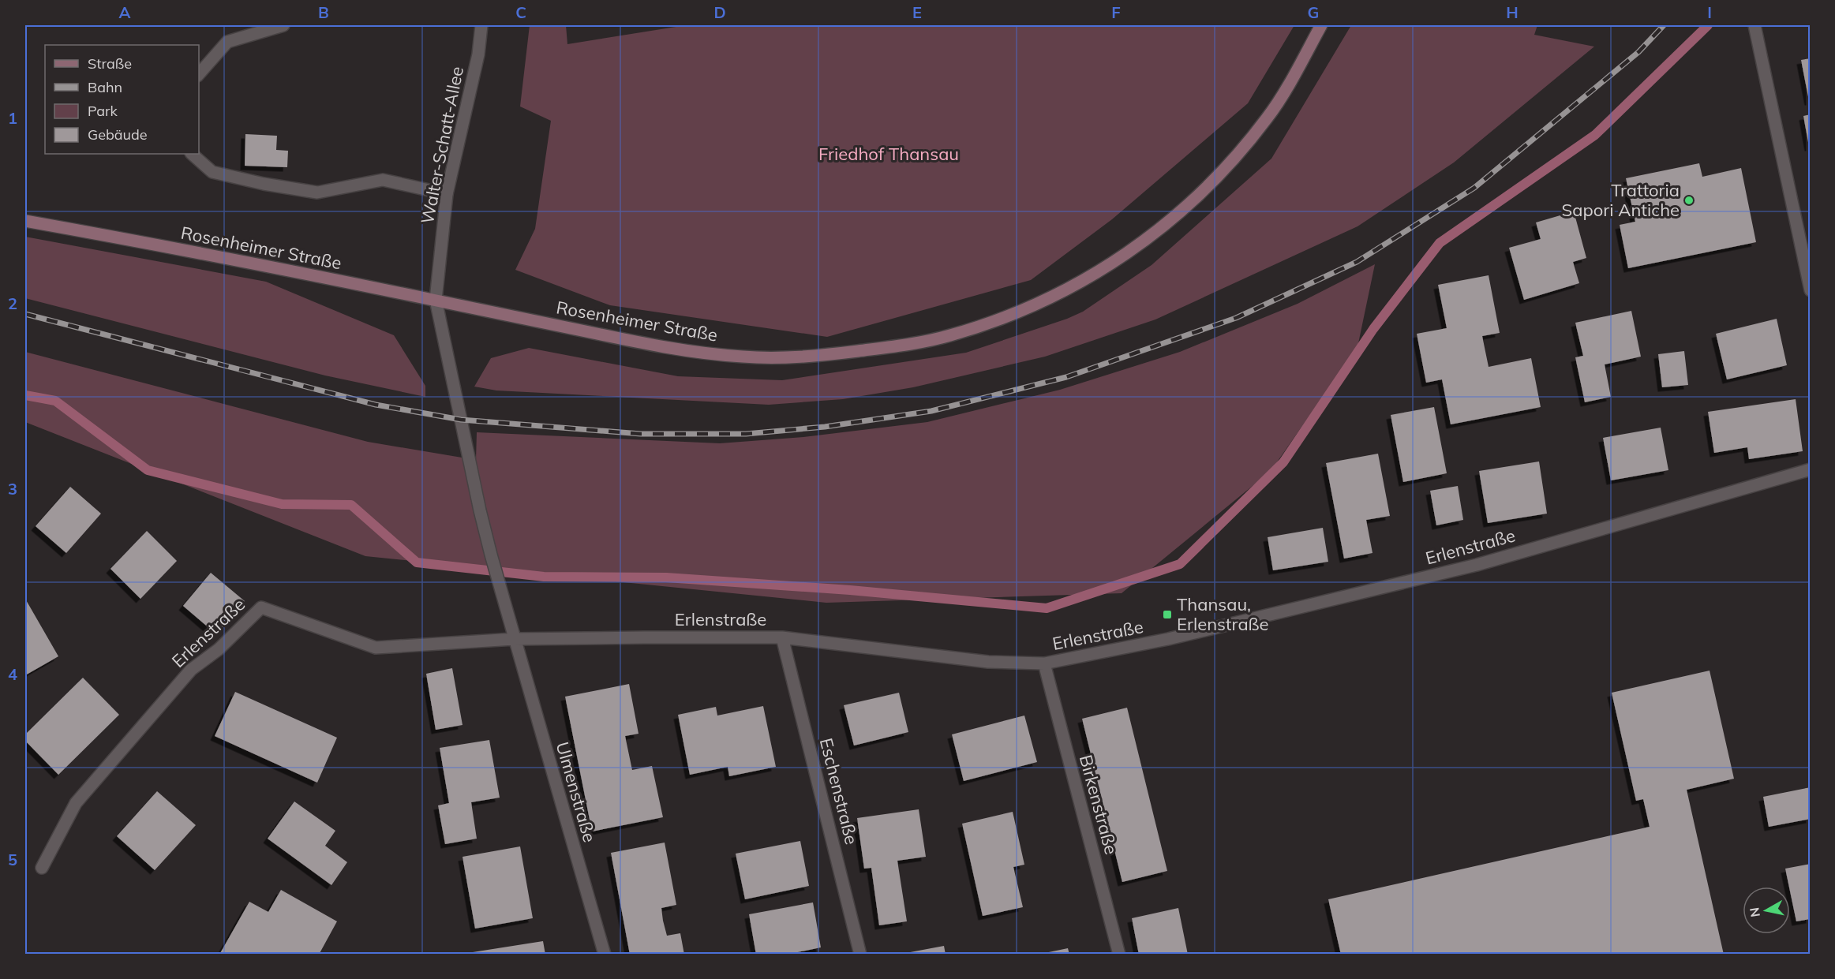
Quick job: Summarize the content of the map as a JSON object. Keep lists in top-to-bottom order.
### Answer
{
  "streets": {
    "main road": ["Rosenheimer Straße"],
    "street": [
      "Walter-Schatt-Allee",
      "Erlenstraße",
      "Eschenstraße",
      "Ulmenstraße",
      "Birkenstraße"
    ]
  },
  "crossings": [
    ["Walter-Schatt-Allee", "Rosenheimer Straße"],
    ["Erlenstraße", "Eschenstraße"],
    ["Erlenstraße", "Ulmenstraße"],
    ["Erlenstraße", "Birkenstraße"]
  ],
  "parks": ["Friedhof Thansau"],
  "places": {
    "other": ["Trattoria Sapori Antiche"],
    "transit": ["Thansau, Erlenstraße"]
  },
  "legend": [
    "Straße",
    "Bahn",
    "Park",
    "Gebäude"
  ],
  "north": "left",
  "grid": {
    "columns": [
      "A",
      "B",
      "C",
      "D",
      "E",
      "F",
      "G",
      "H",
      "I"
    ],
    "rows": [
      "1",
      "2",
      "3",
      "4",
      "5"
    ]
  }
}
